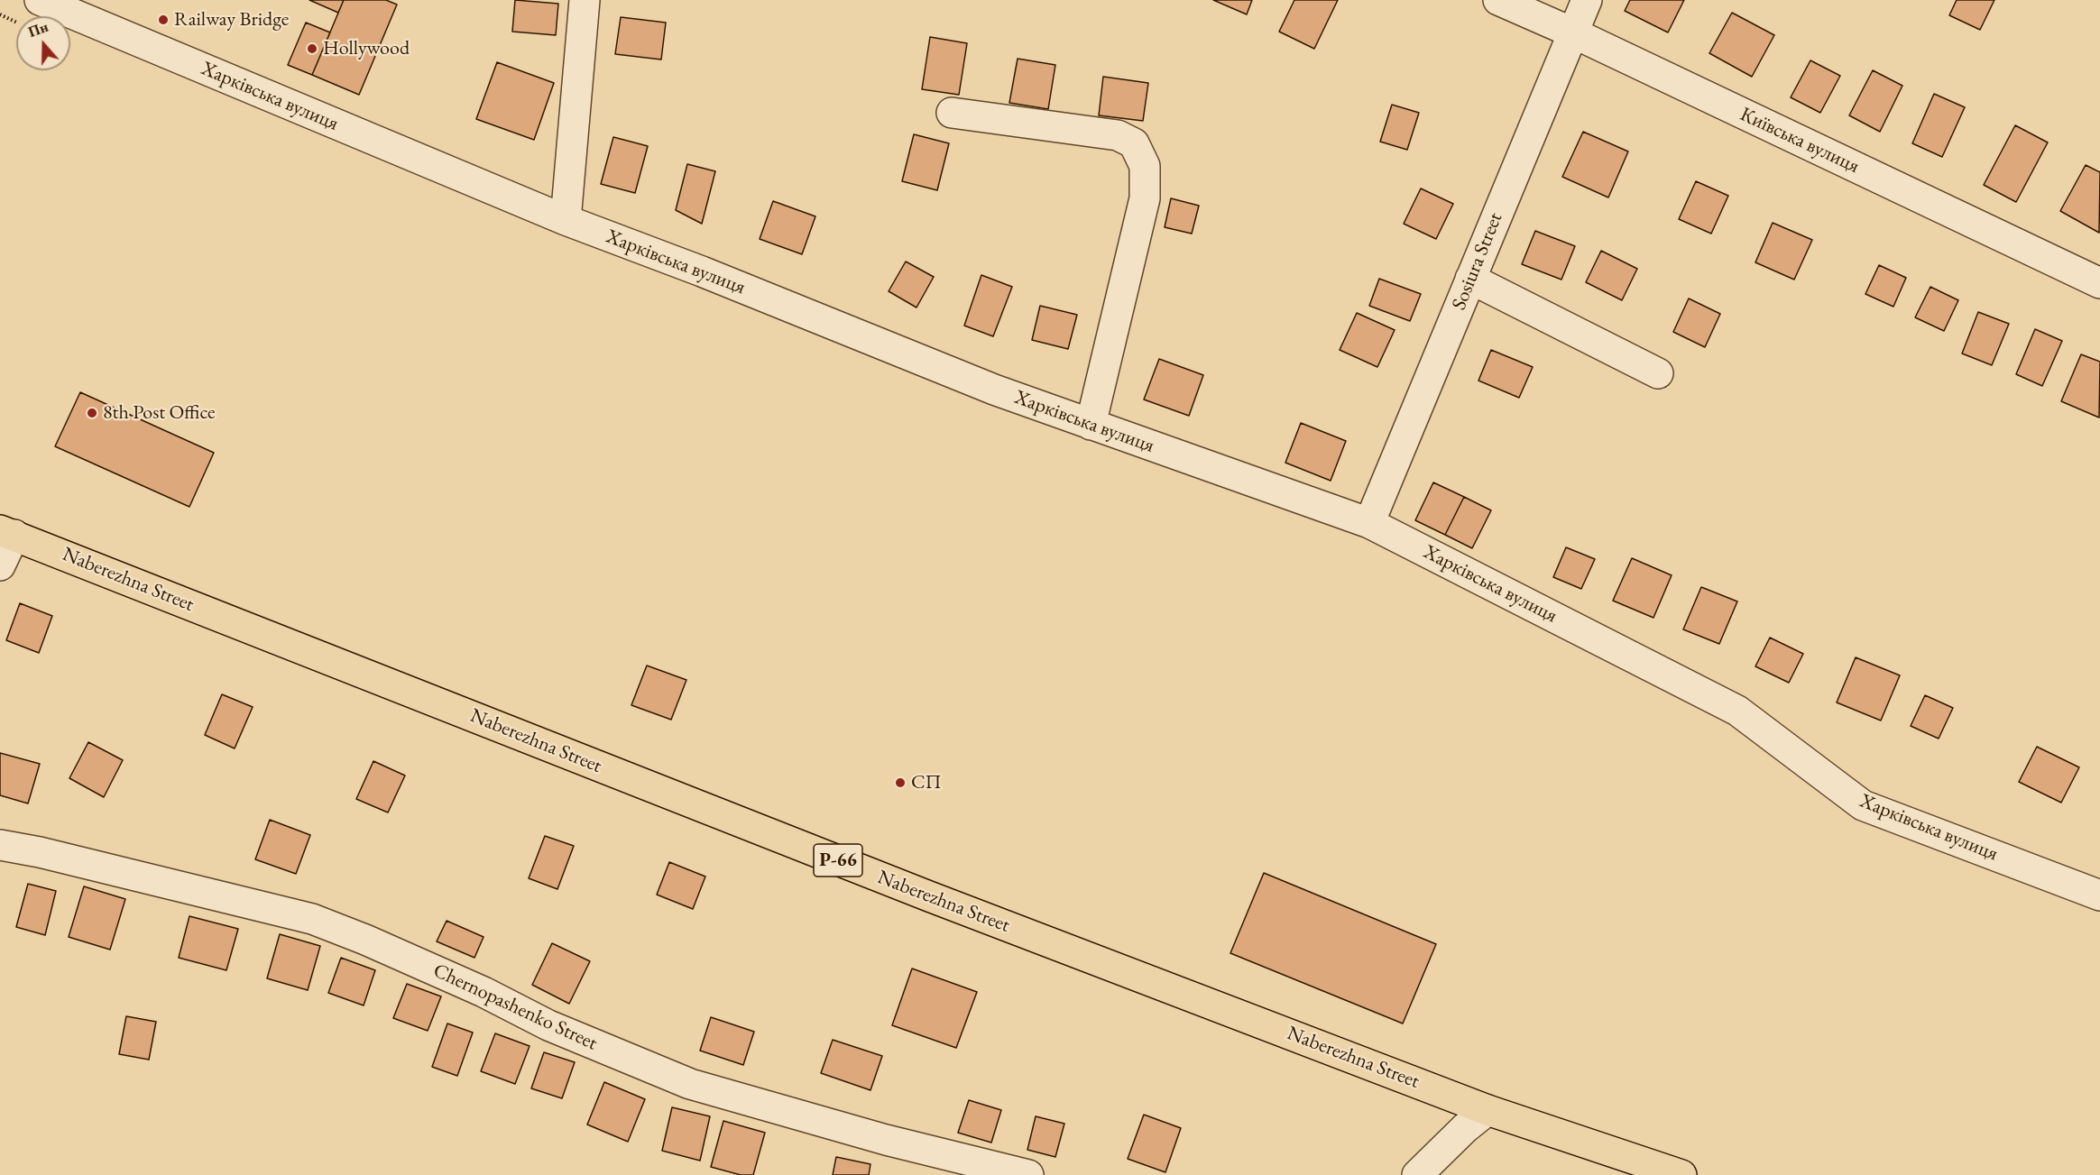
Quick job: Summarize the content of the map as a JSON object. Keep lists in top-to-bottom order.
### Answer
{
  "streets": {
    "main road": ["Naberezhna Street", "Р-66"],
    "street": [
      "Харківська вулиця",
      "Київська вулиця",
      "Sosiura Street",
      "Chernopashenko Street"
    ]
  },
  "crossings": [
    ["Харківська вулиця", "Sosiura Street"],
    ["Київська вулиця", "Sosiura Street"]
  ],
  "places": [
    "Railway Bridge",
    "Hollywood",
    "8th Post Office",
    "СП"
  ],
  "north": "top"
}
